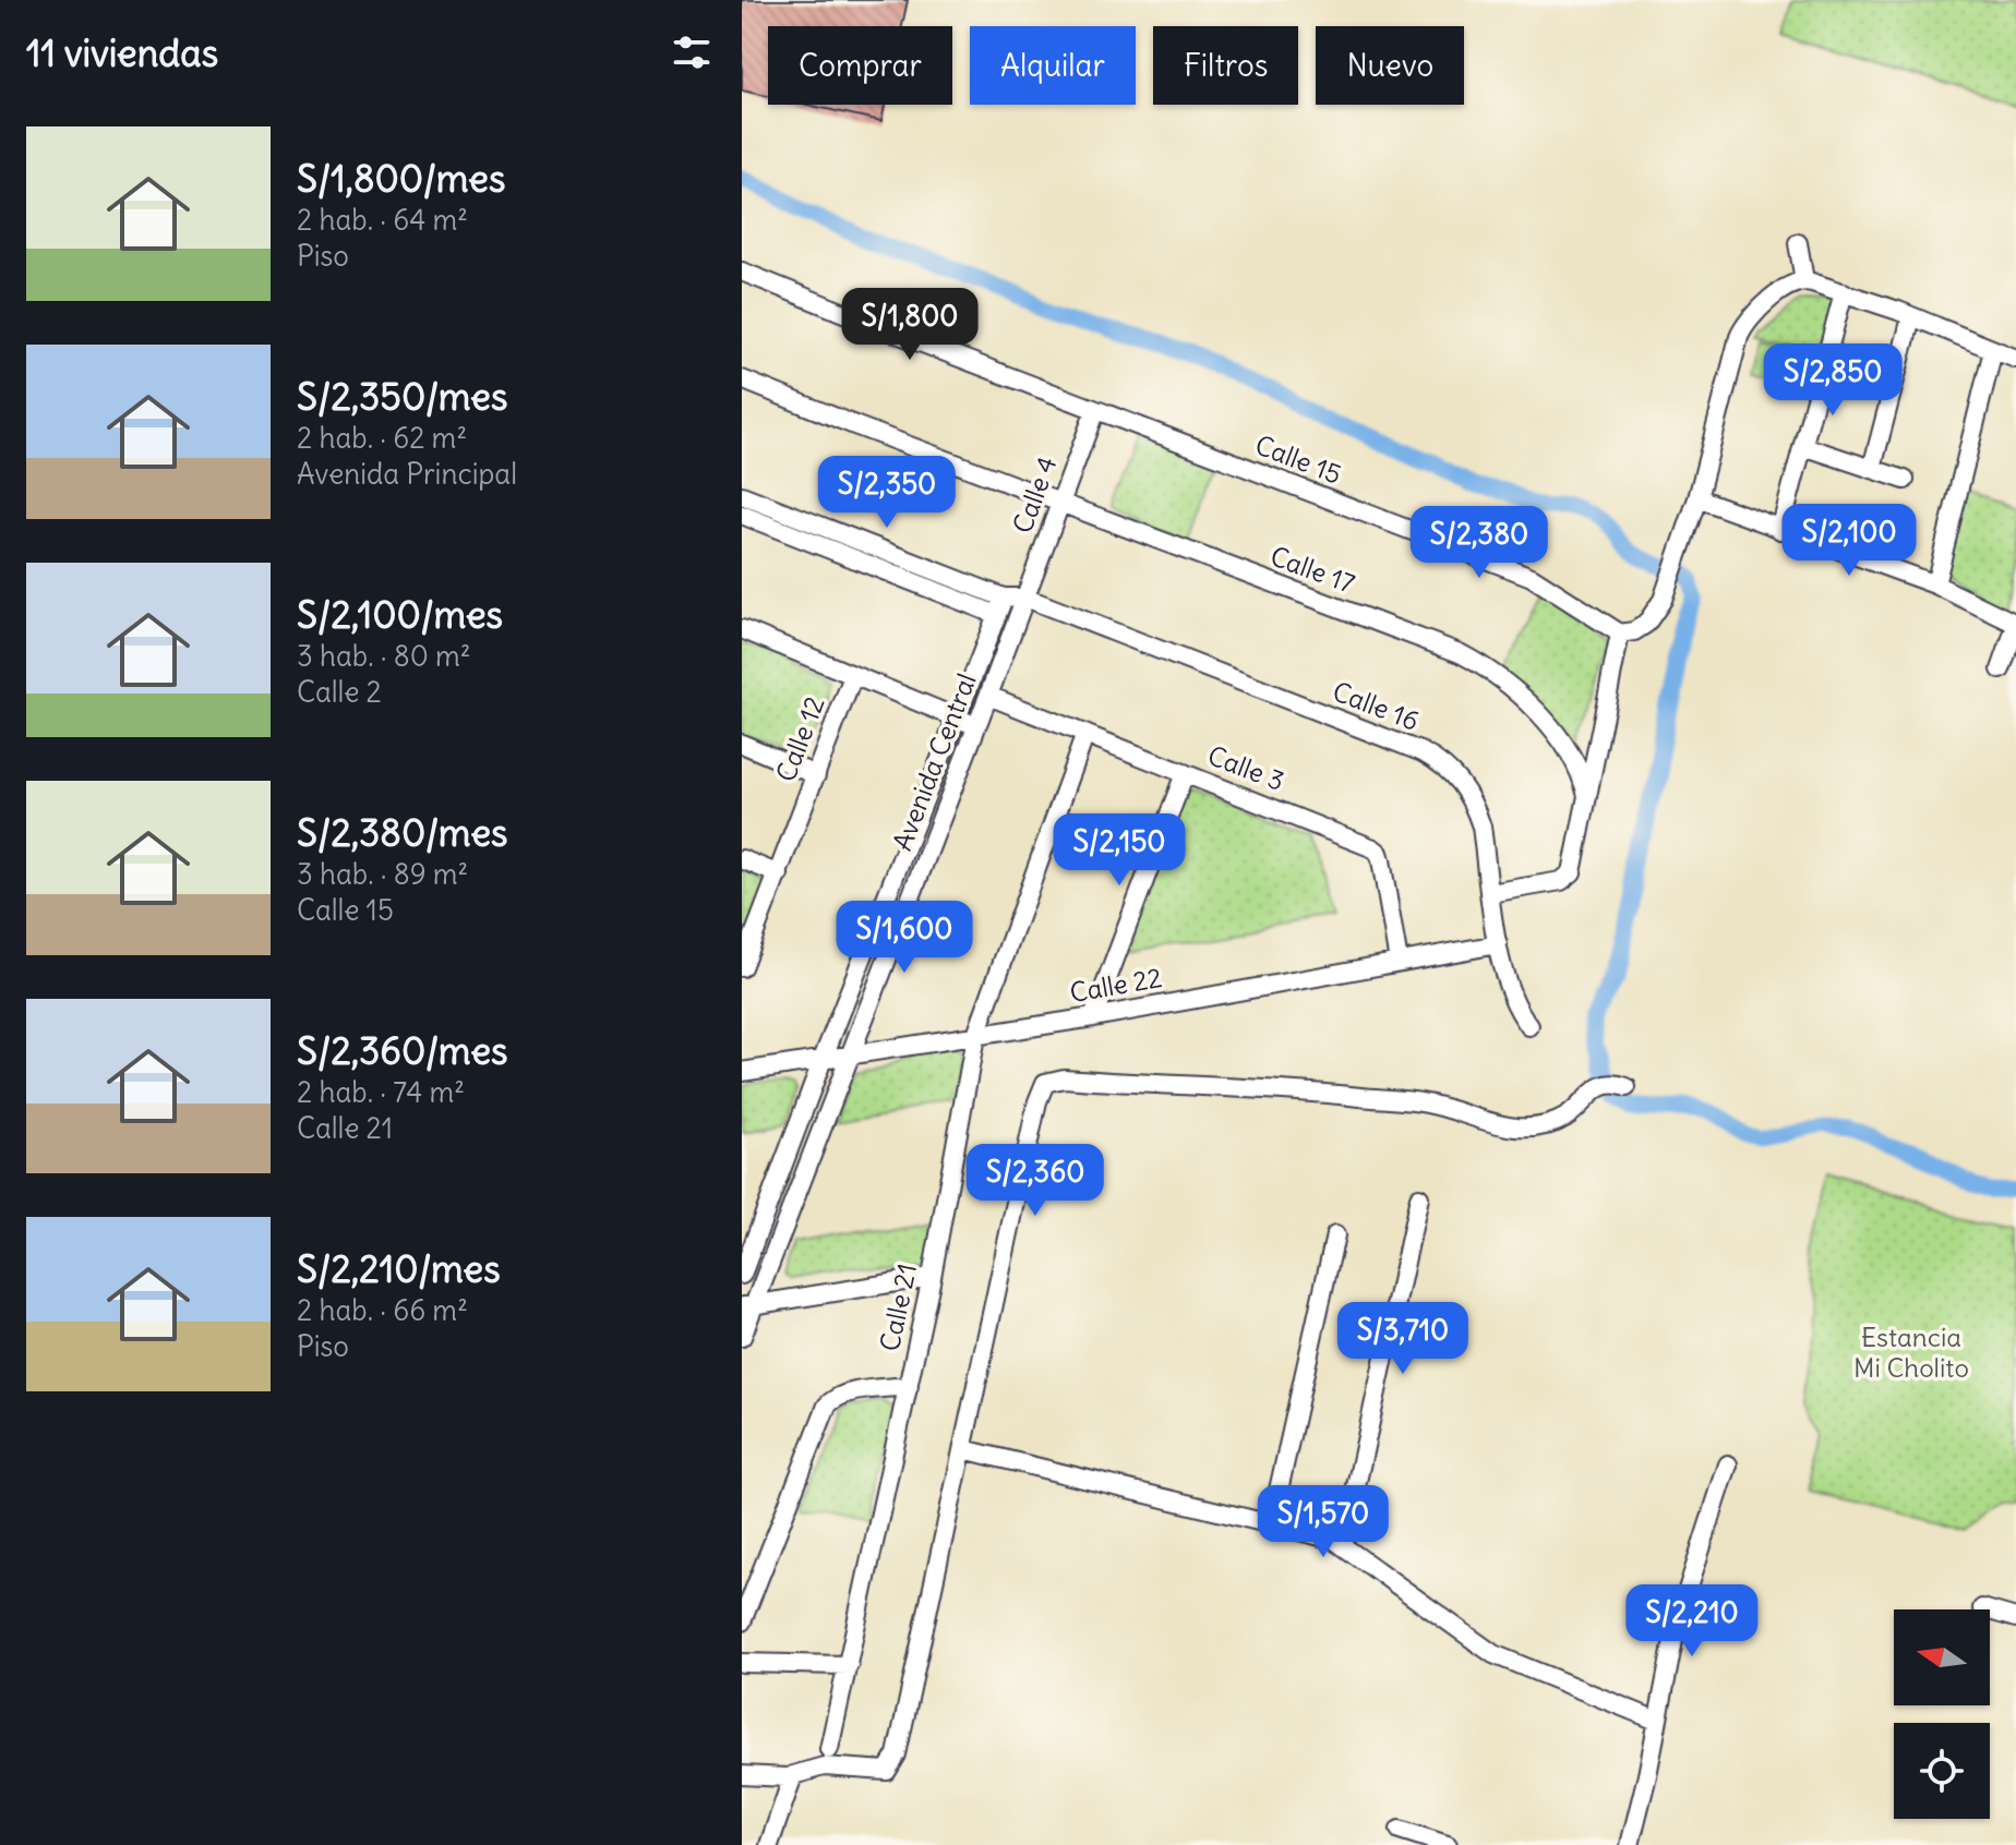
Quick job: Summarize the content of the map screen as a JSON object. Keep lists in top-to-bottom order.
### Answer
{
  "streets": {
    "street": [
      "Calle 15",
      "Calle 4",
      "Calle 17",
      "Calle 16",
      "Calle 12",
      "Avenida Central",
      "Calle 3",
      "Calle 22",
      "Calle 21"
    ]
  },
  "crossings": [
    ["Calle 15", "Calle 4"],
    ["Calle 4", "Calle 17"],
    ["Calle 4", "Calle 16"],
    ["Calle 4", "Avenida Central"],
    ["Calle 16", "Avenida Central"],
    ["Calle 16", "Calle 22"],
    ["Avenida Central", "Calle 3"],
    ["Avenida Central", "Calle 22"],
    ["Calle 3", "Calle 22"],
    ["Calle 3", "Calle 21"],
    ["Calle 22", "Calle 21"]
  ],
  "parks": ["Estancia Mi Cholito"],
  "north": "left",
  "page": {
    "heading": "11 viviendas",
    "chip": [
      "Comprar",
      "Alquilar",
      "Filtros",
      "Nuevo"
    ],
    "list": [
      {
        "name": "S/1,800/mes",
        "note": "2 hab. · 64 m² · Piso"
      },
      {
        "name": "S/2,350/mes",
        "note": "2 hab. · 62 m² · Avenida Principal"
      },
      {
        "name": "S/2,100/mes",
        "note": "3 hab. · 80 m² · Calle 2"
      },
      {
        "name": "S/2,380/mes",
        "note": "3 hab. · 89 m² · Calle 15"
      },
      {
        "name": "S/2,360/mes",
        "note": "2 hab. · 74 m² · Calle 21"
      },
      {
        "name": "S/2,210/mes",
        "note": "2 hab. · 66 m² · Piso"
      }
    ],
    "price": [
      "S/1,800",
      "S/2,850",
      "S/2,350",
      "S/2,100",
      "S/2,380",
      "S/2,150",
      "S/1,600",
      "S/2,360",
      "S/3,710",
      "S/1,570",
      "S/2,210"
    ]
  }
}
